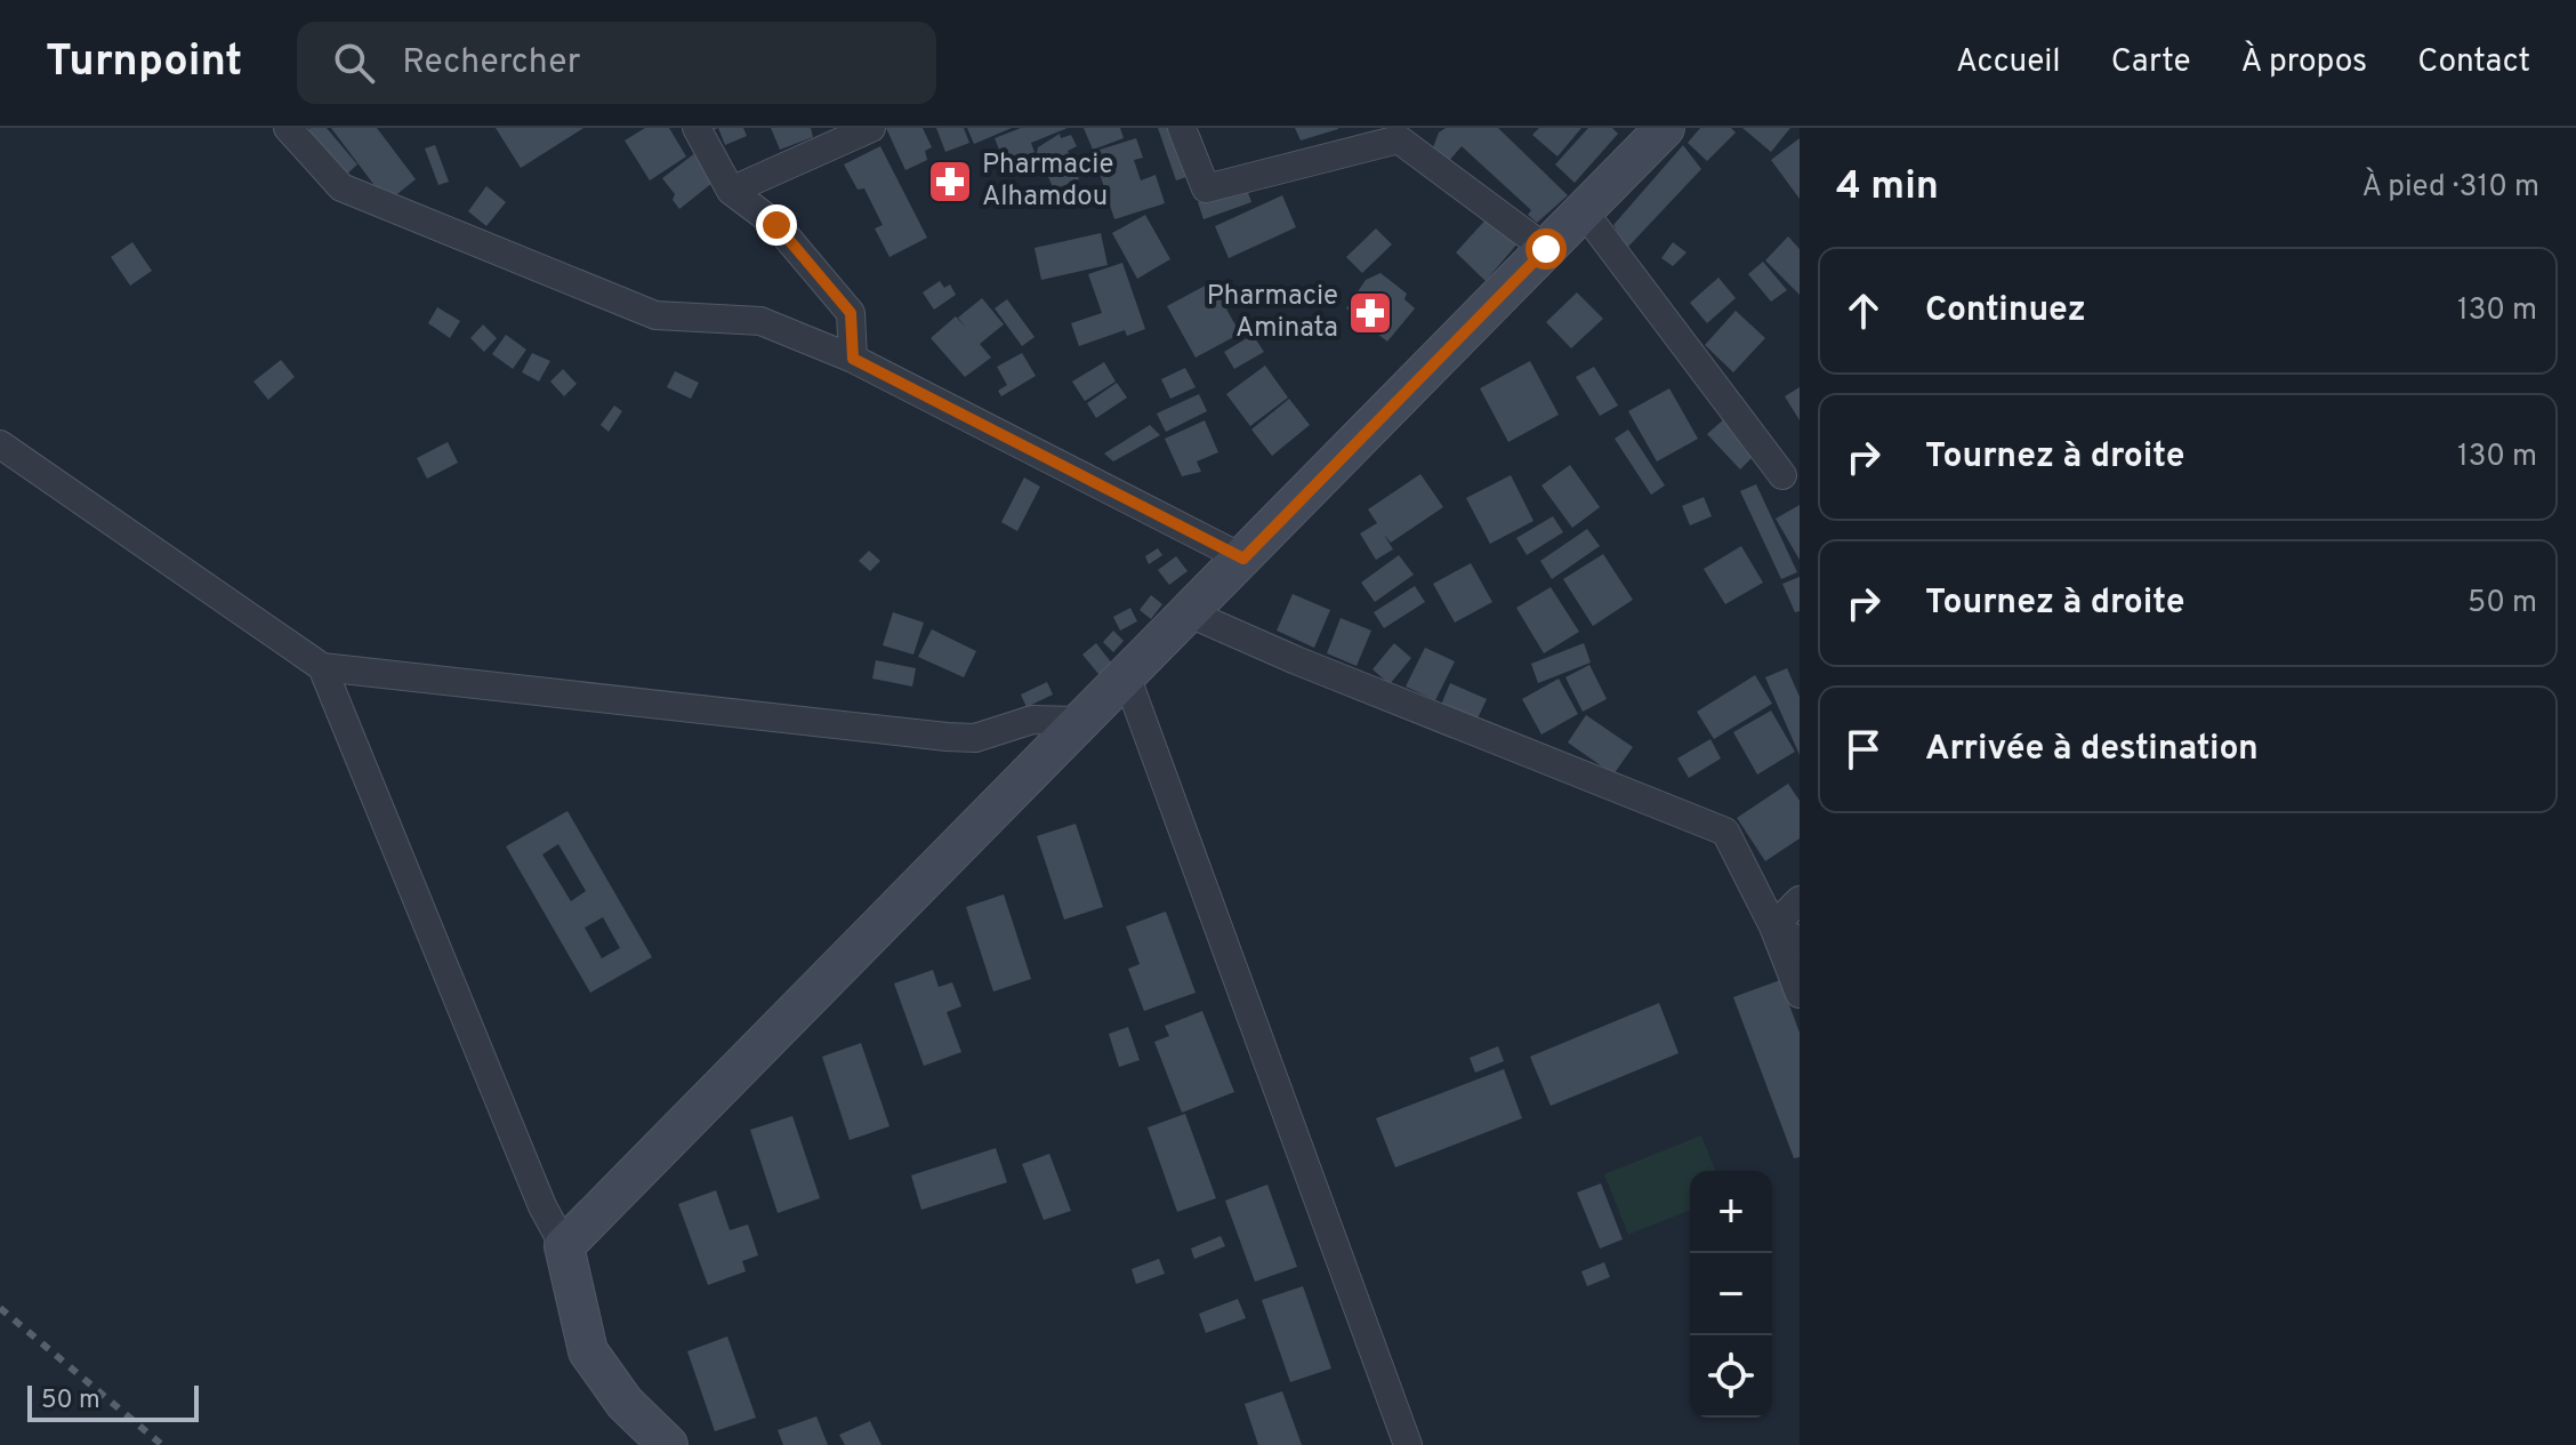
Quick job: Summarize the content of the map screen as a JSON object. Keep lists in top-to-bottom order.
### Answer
{
  "places": {
    "pharmacy": ["Pharmacie Alhamdou", "Pharmacie Aminata"]
  },
  "scale_bar": "50 m",
  "page": {
    "header": "Turnpoint",
    "search": "Rechercher",
    "nav": [
      "Accueil",
      "Carte",
      "À propos",
      "Contact"
    ],
    "heading": ["4 min", "À pied · 310 m"],
    "list": [
      ["Continuez", "130 m"],
      ["Tournez à droite", "130 m"],
      ["Tournez à droite", "50 m"],
      "Arrivée à destination"
    ],
    "map_buttons": ["+", "−"],
    "scale": "50 m"
  }
}
